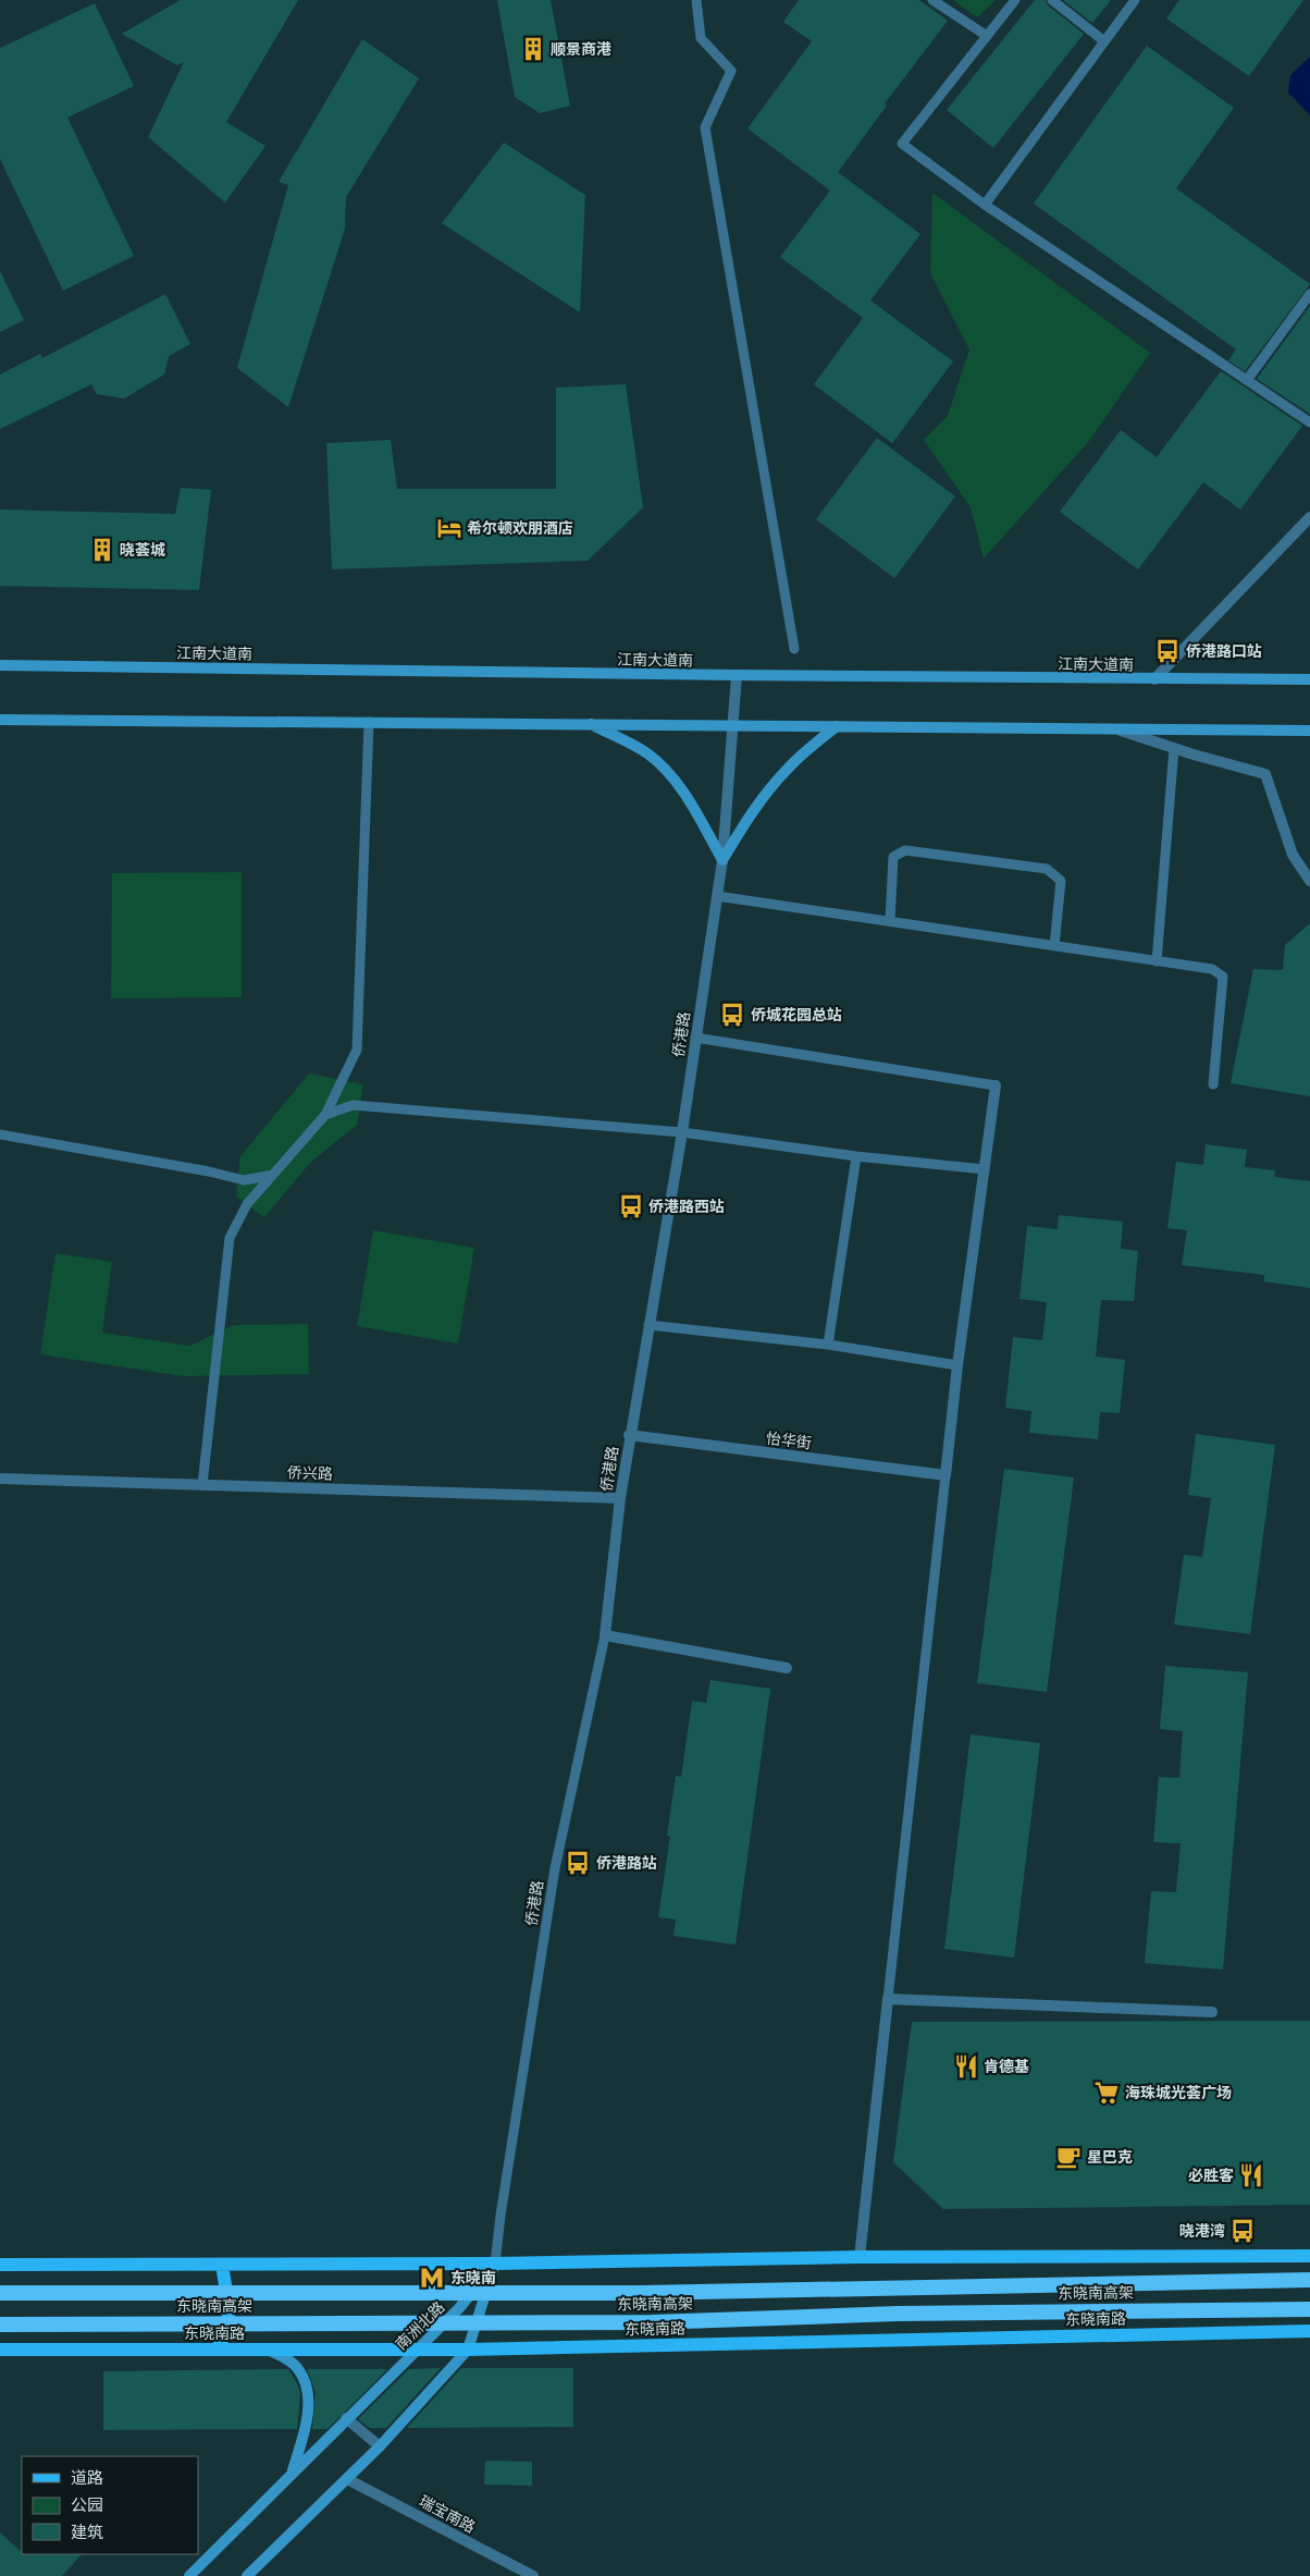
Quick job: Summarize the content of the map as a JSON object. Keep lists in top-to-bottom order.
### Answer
{
  "streets": {
    "highway": ["东晓南高架"],
    "main road": ["江南大道南", "东晓南路", "南洲北路"],
    "street": [
      "侨港路",
      "怡华街",
      "侨兴路",
      "瑞宝南路"
    ]
  },
  "crossings": [
    ["江南大道南", "侨港路"],
    ["侨港路", "怡华街"],
    ["侨港路", "侨兴路"],
    ["侨港路", "南洲北路"],
    ["东晓南路", "南洲北路"]
  ],
  "places": {
    "building": ["顺景商港", "晓荟城"],
    "hotel": ["希尔顿欢朋酒店"],
    "bus stop": [
      "侨港路口站",
      "侨城花园总站",
      "侨港路西站",
      "侨港路站",
      "晓港湾"
    ],
    "restaurant": ["肯德基", "必胜客"],
    "supermarket": ["海珠城光荟广场"],
    "cafe": ["星巴克"],
    "metro station": ["东晓南"]
  },
  "legend": ["道路", "公园", "建筑"]
}
